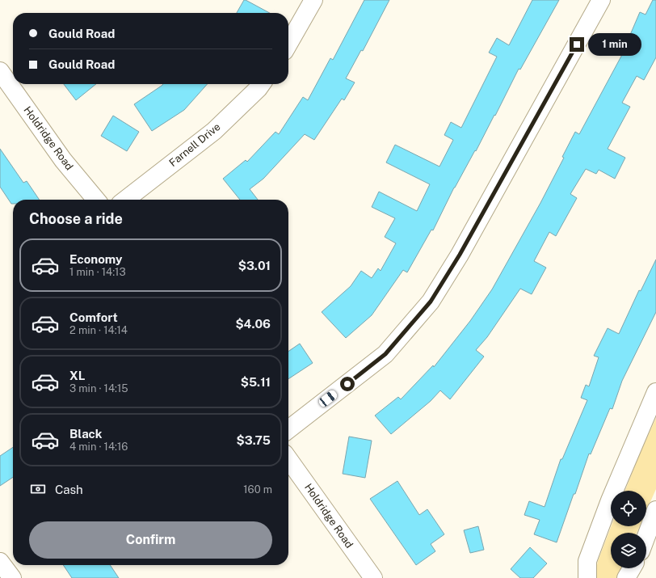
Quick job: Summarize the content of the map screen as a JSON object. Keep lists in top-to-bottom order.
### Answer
{
  "streets": {
    "street": ["Holdridge Road", "Farnell Drive"]
  },
  "page": {
    "banner": ["Gould Road", "Gould Road"],
    "bubble": "1 min",
    "heading": "Choose a ride",
    "list": [
      {
        "name": "Economy",
        "note": "1 min · 14:13",
        "value": "$3.01"
      },
      {
        "name": "Comfort",
        "note": "2 min · 14:14",
        "value": "$4.06"
      },
      {
        "name": "XL",
        "note": "3 min · 14:15",
        "value": "$5.11"
      },
      {
        "name": "Black",
        "note": "4 min · 14:16",
        "value": "$3.75"
      }
    ],
    "pay": ["Cash", "160 m"],
    "buttons": "Confirm"
  }
}
